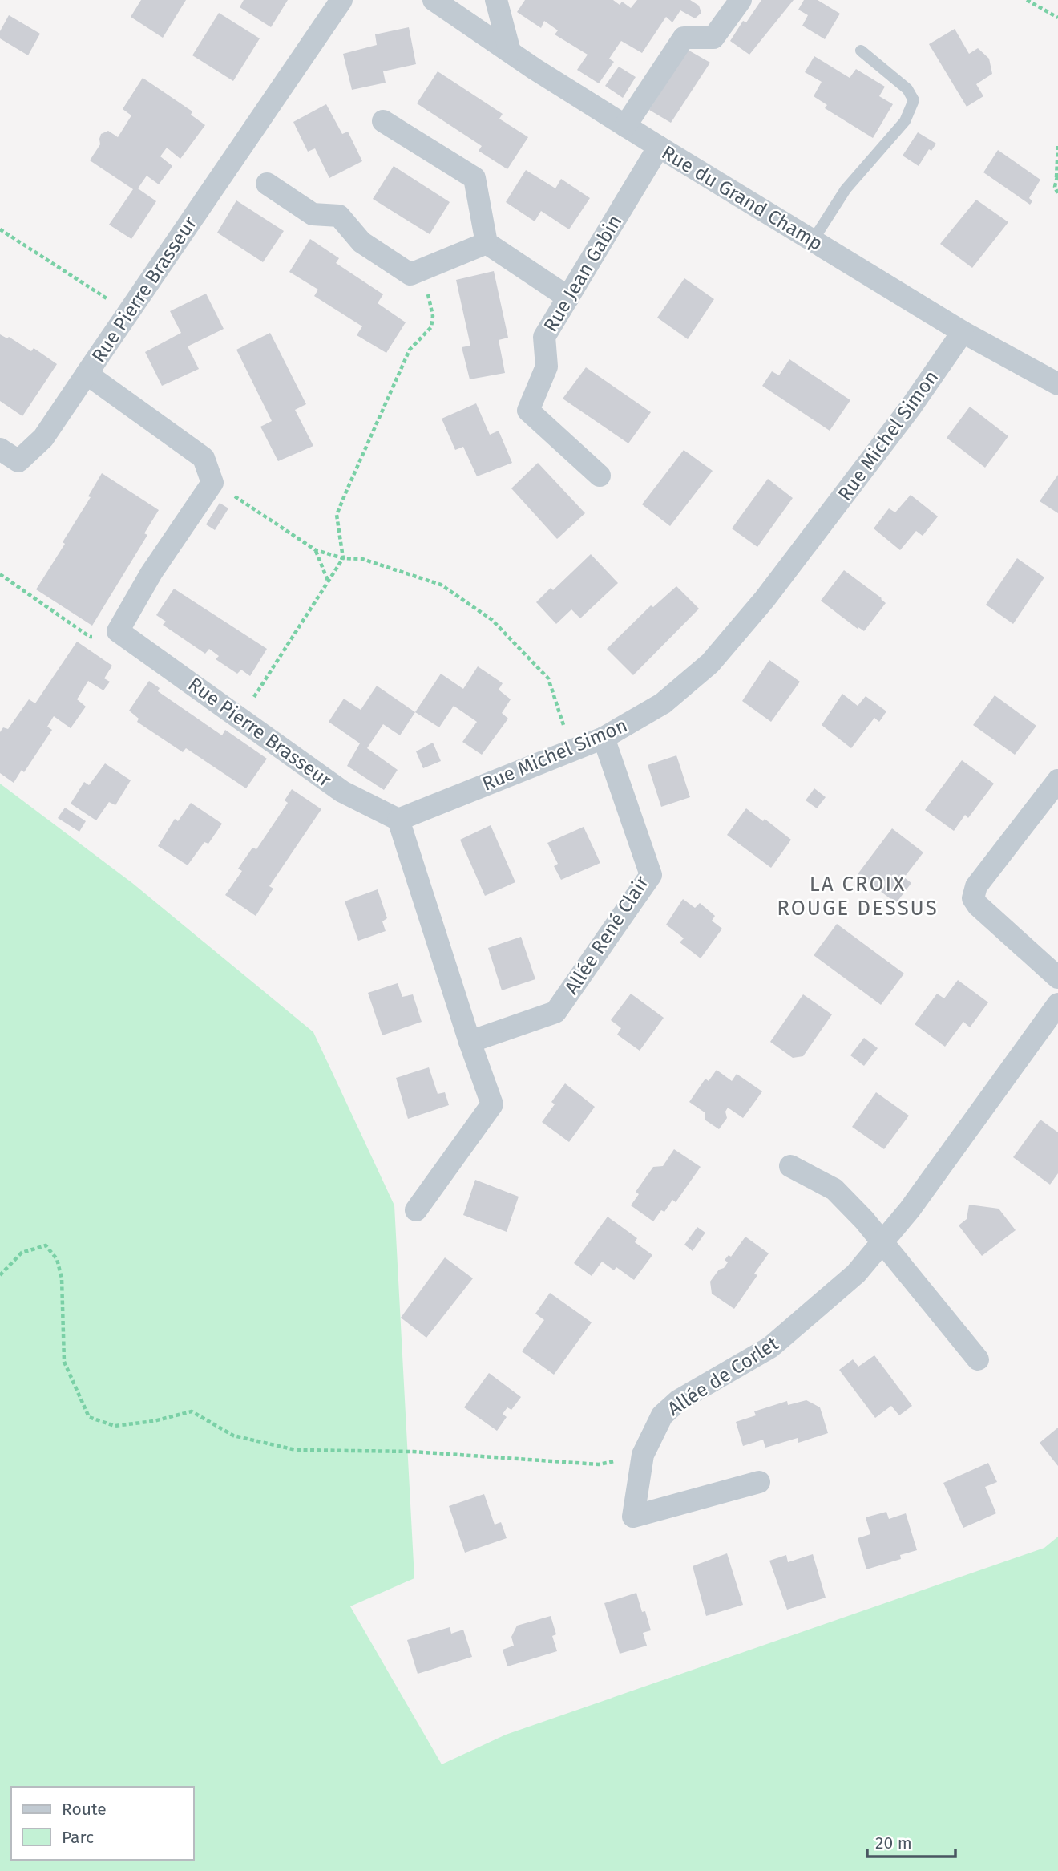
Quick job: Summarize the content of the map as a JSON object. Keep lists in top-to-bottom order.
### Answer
{
  "streets": {
    "street": [
      "Rue du Grand Champ",
      "Rue Jean Gabin",
      "Rue Pierre Brasseur",
      "Rue Michel Simon",
      "Allée René Clair",
      "Allée de Corlet"
    ]
  },
  "crossings": [
    ["Rue du Grand Champ", "Rue Jean Gabin"],
    ["Rue du Grand Champ", "Rue Michel Simon"],
    ["Rue Pierre Brasseur", "Rue Michel Simon"],
    ["Rue Michel Simon", "Allée René Clair"]
  ],
  "districts": ["LA CROIX ROUGE DESSUS"],
  "legend": ["Route", "Parc"],
  "scale_bar": "20 m"
}
